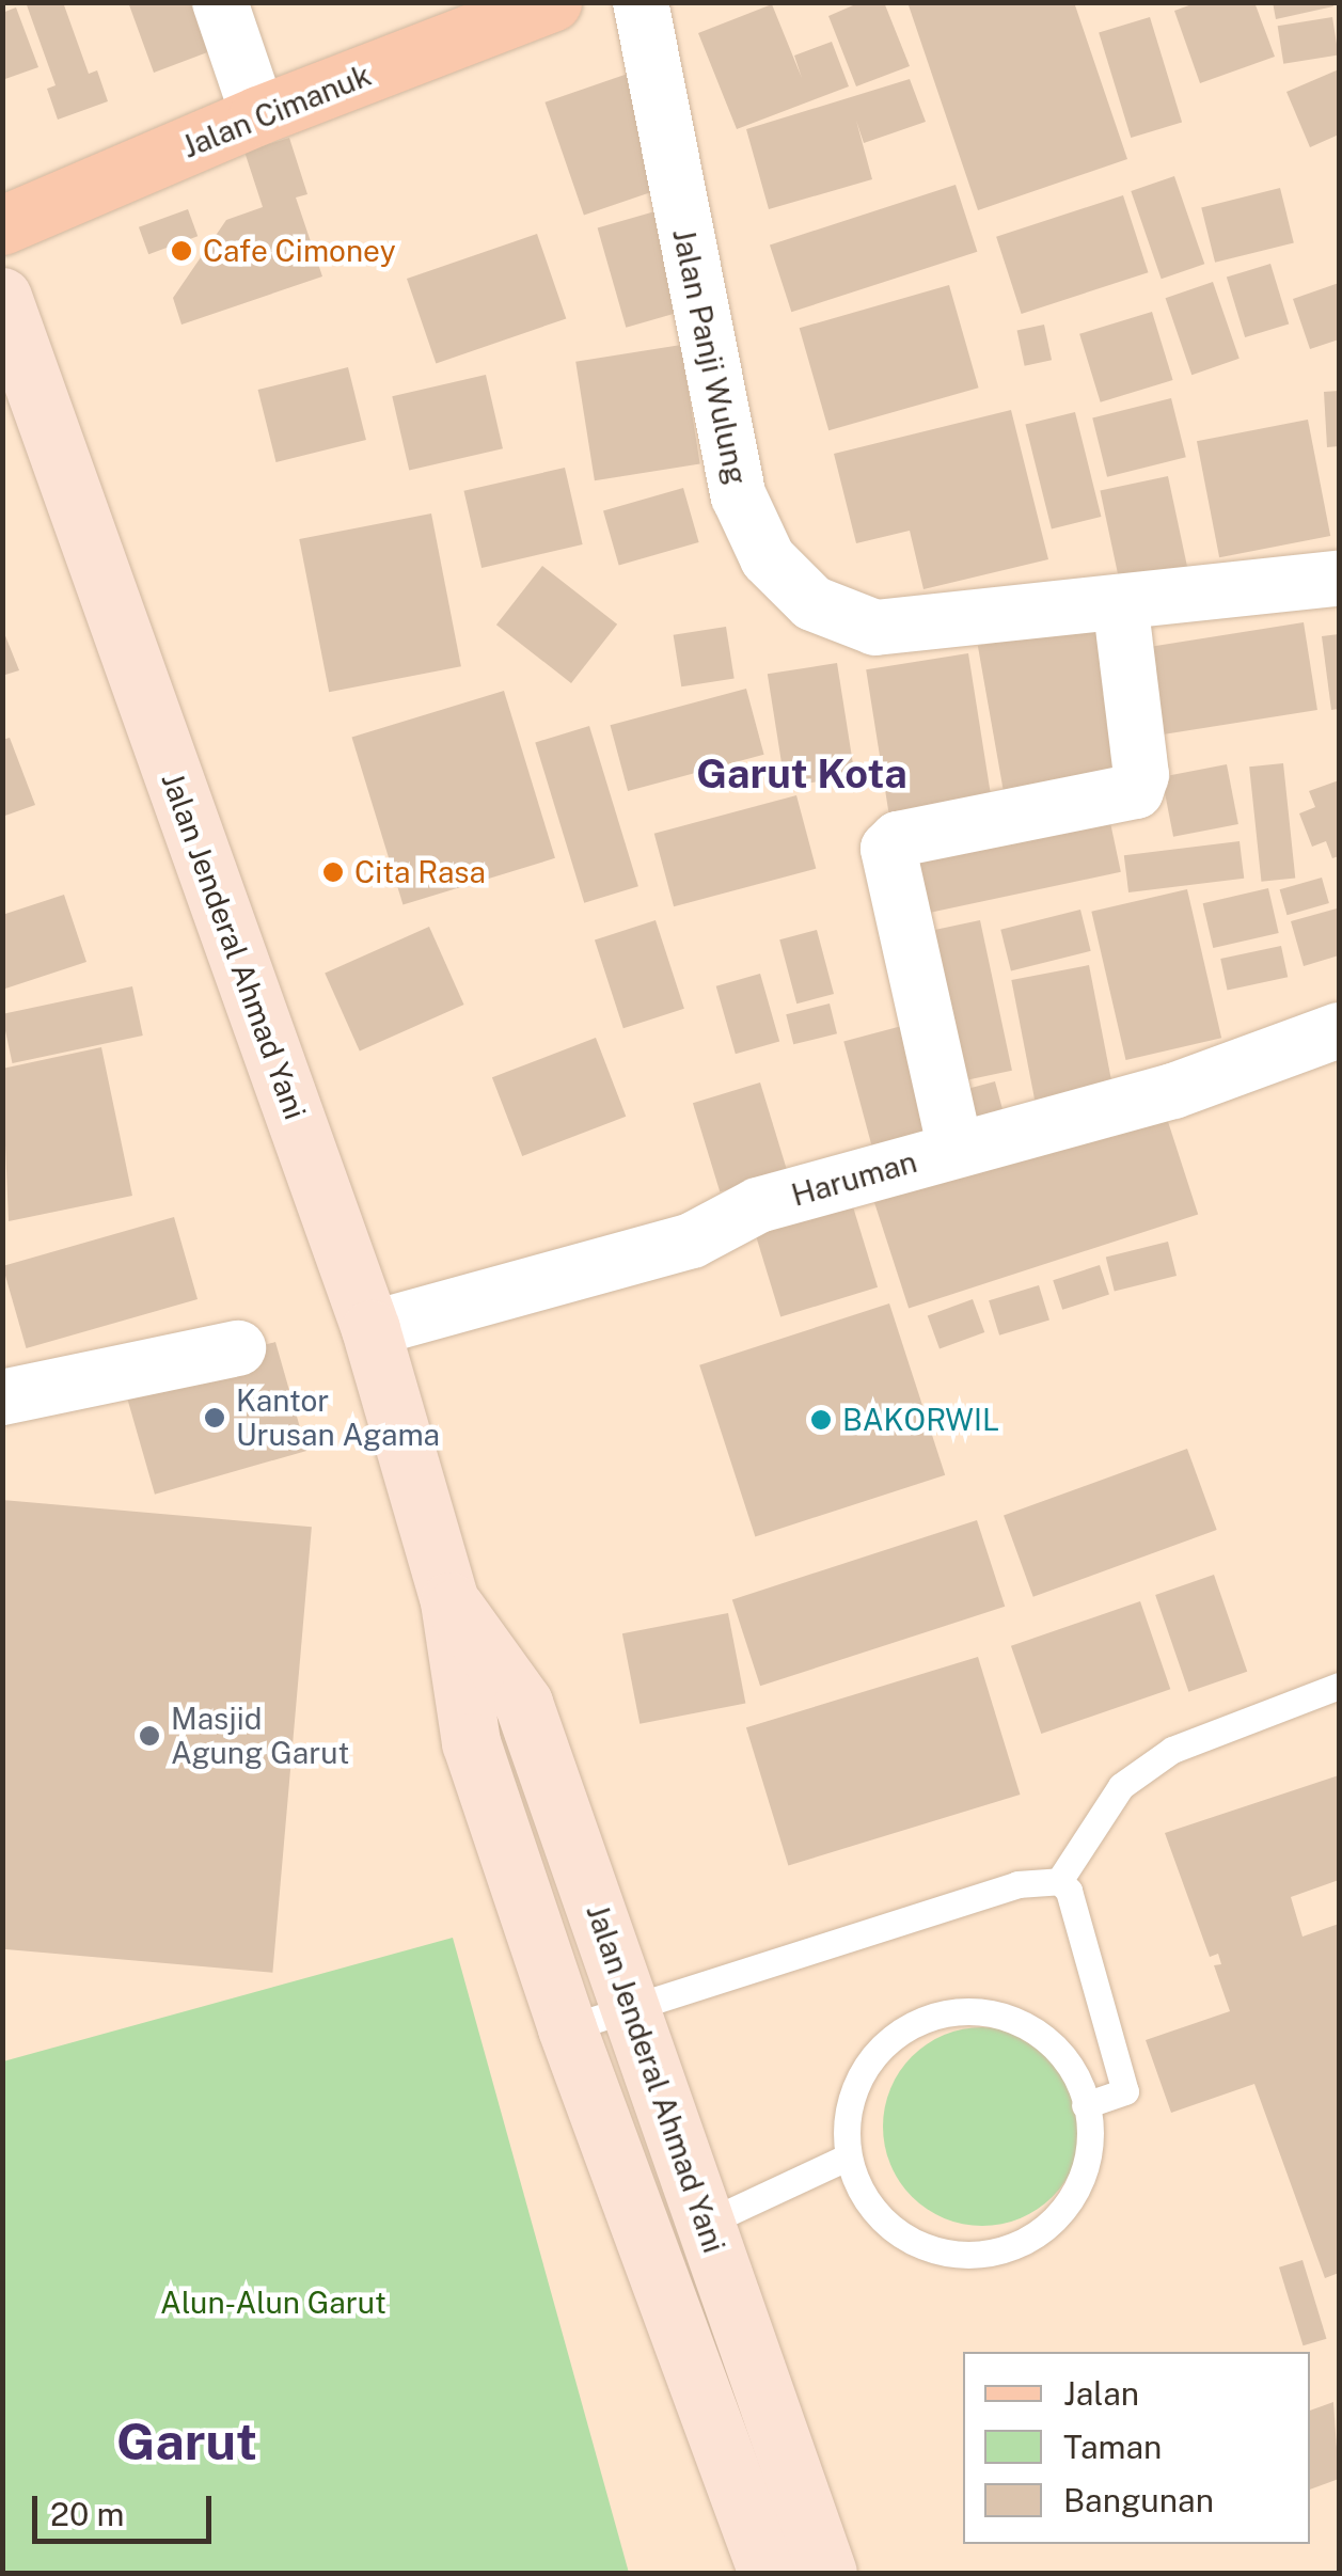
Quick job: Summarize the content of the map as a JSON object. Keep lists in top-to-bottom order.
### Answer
{
  "streets": {
    "main road": ["Jalan Cimanuk", "Jalan Jenderal Ahmad Yani"],
    "street": ["Jalan Panji Wulung", "Haruman"]
  },
  "crossings": [
    ["Jalan Jenderal Ahmad Yani", "Haruman"]
  ],
  "districts": ["Garut Kota", "Garut"],
  "parks": ["Alun-Alun Garut"],
  "places": [
    "Cafe Cimoney",
    "Cita Rasa",
    "Kantor Urusan Agama",
    "BAKORWIL",
    "Masjid Agung Garut"
  ],
  "legend": ["Jalan", "Taman", "Bangunan"],
  "scale_bar": "20 m"
}
